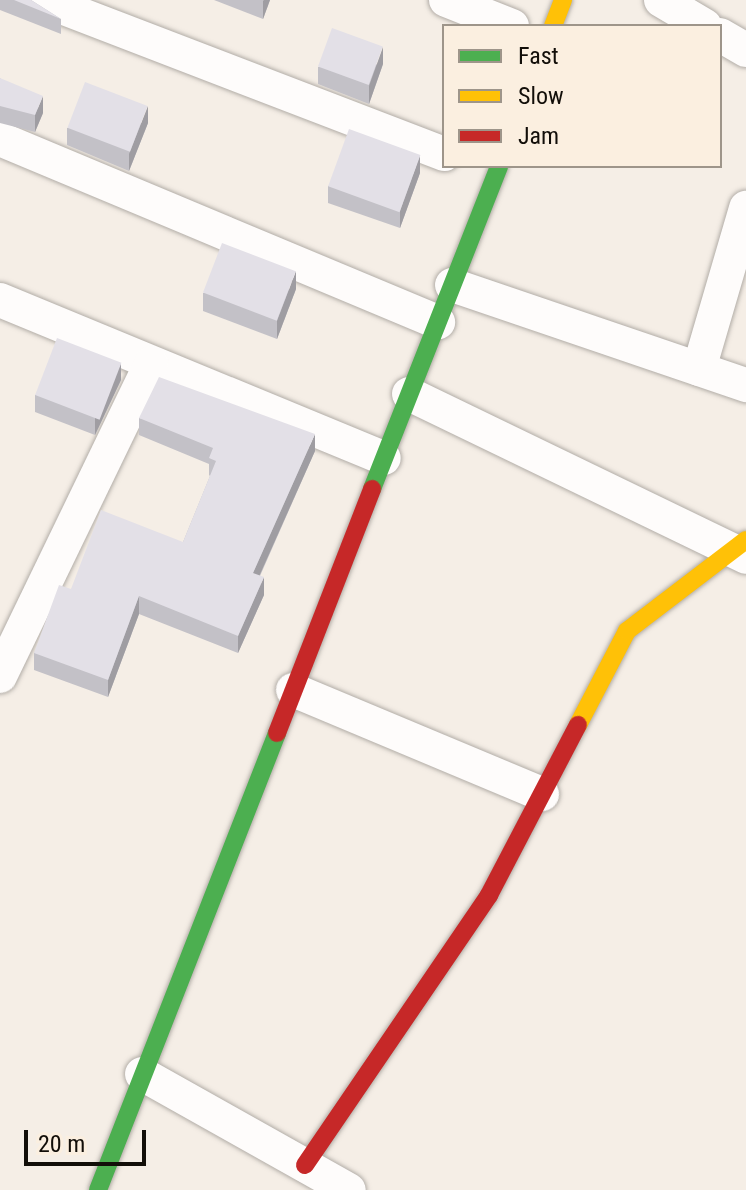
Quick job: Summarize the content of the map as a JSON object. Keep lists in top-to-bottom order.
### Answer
{
  "legend": ["Fast", "Slow", "Jam"],
  "scale_bar": "20 m"
}
